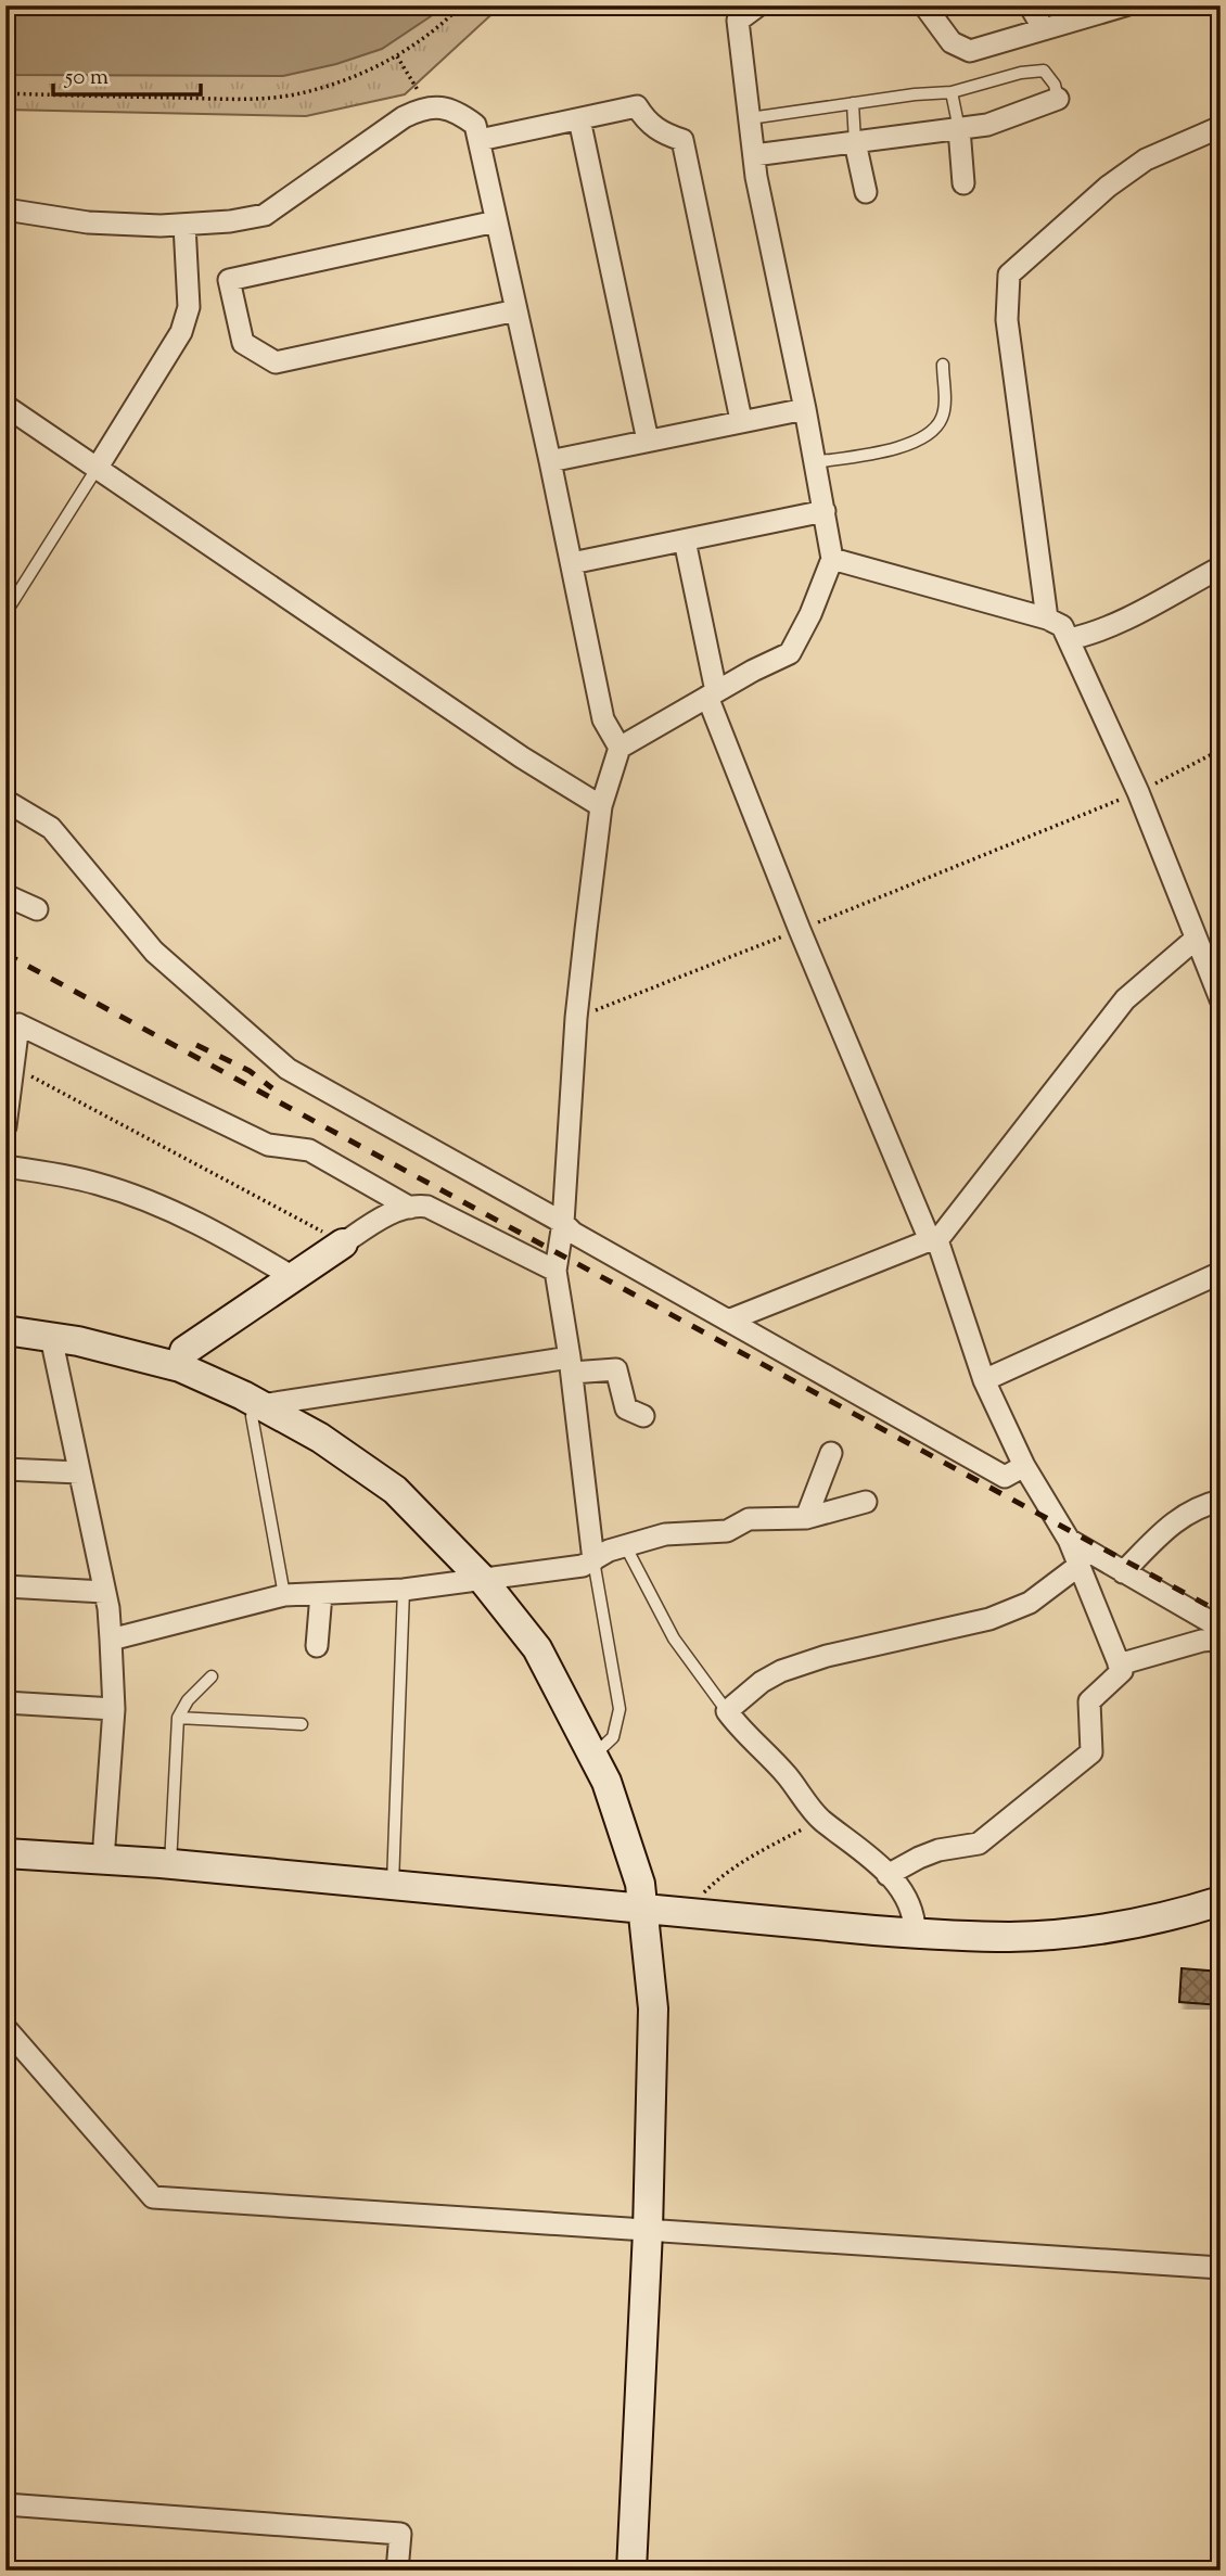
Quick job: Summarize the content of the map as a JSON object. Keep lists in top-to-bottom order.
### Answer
{
  "scale_bar": "50 m"
}
